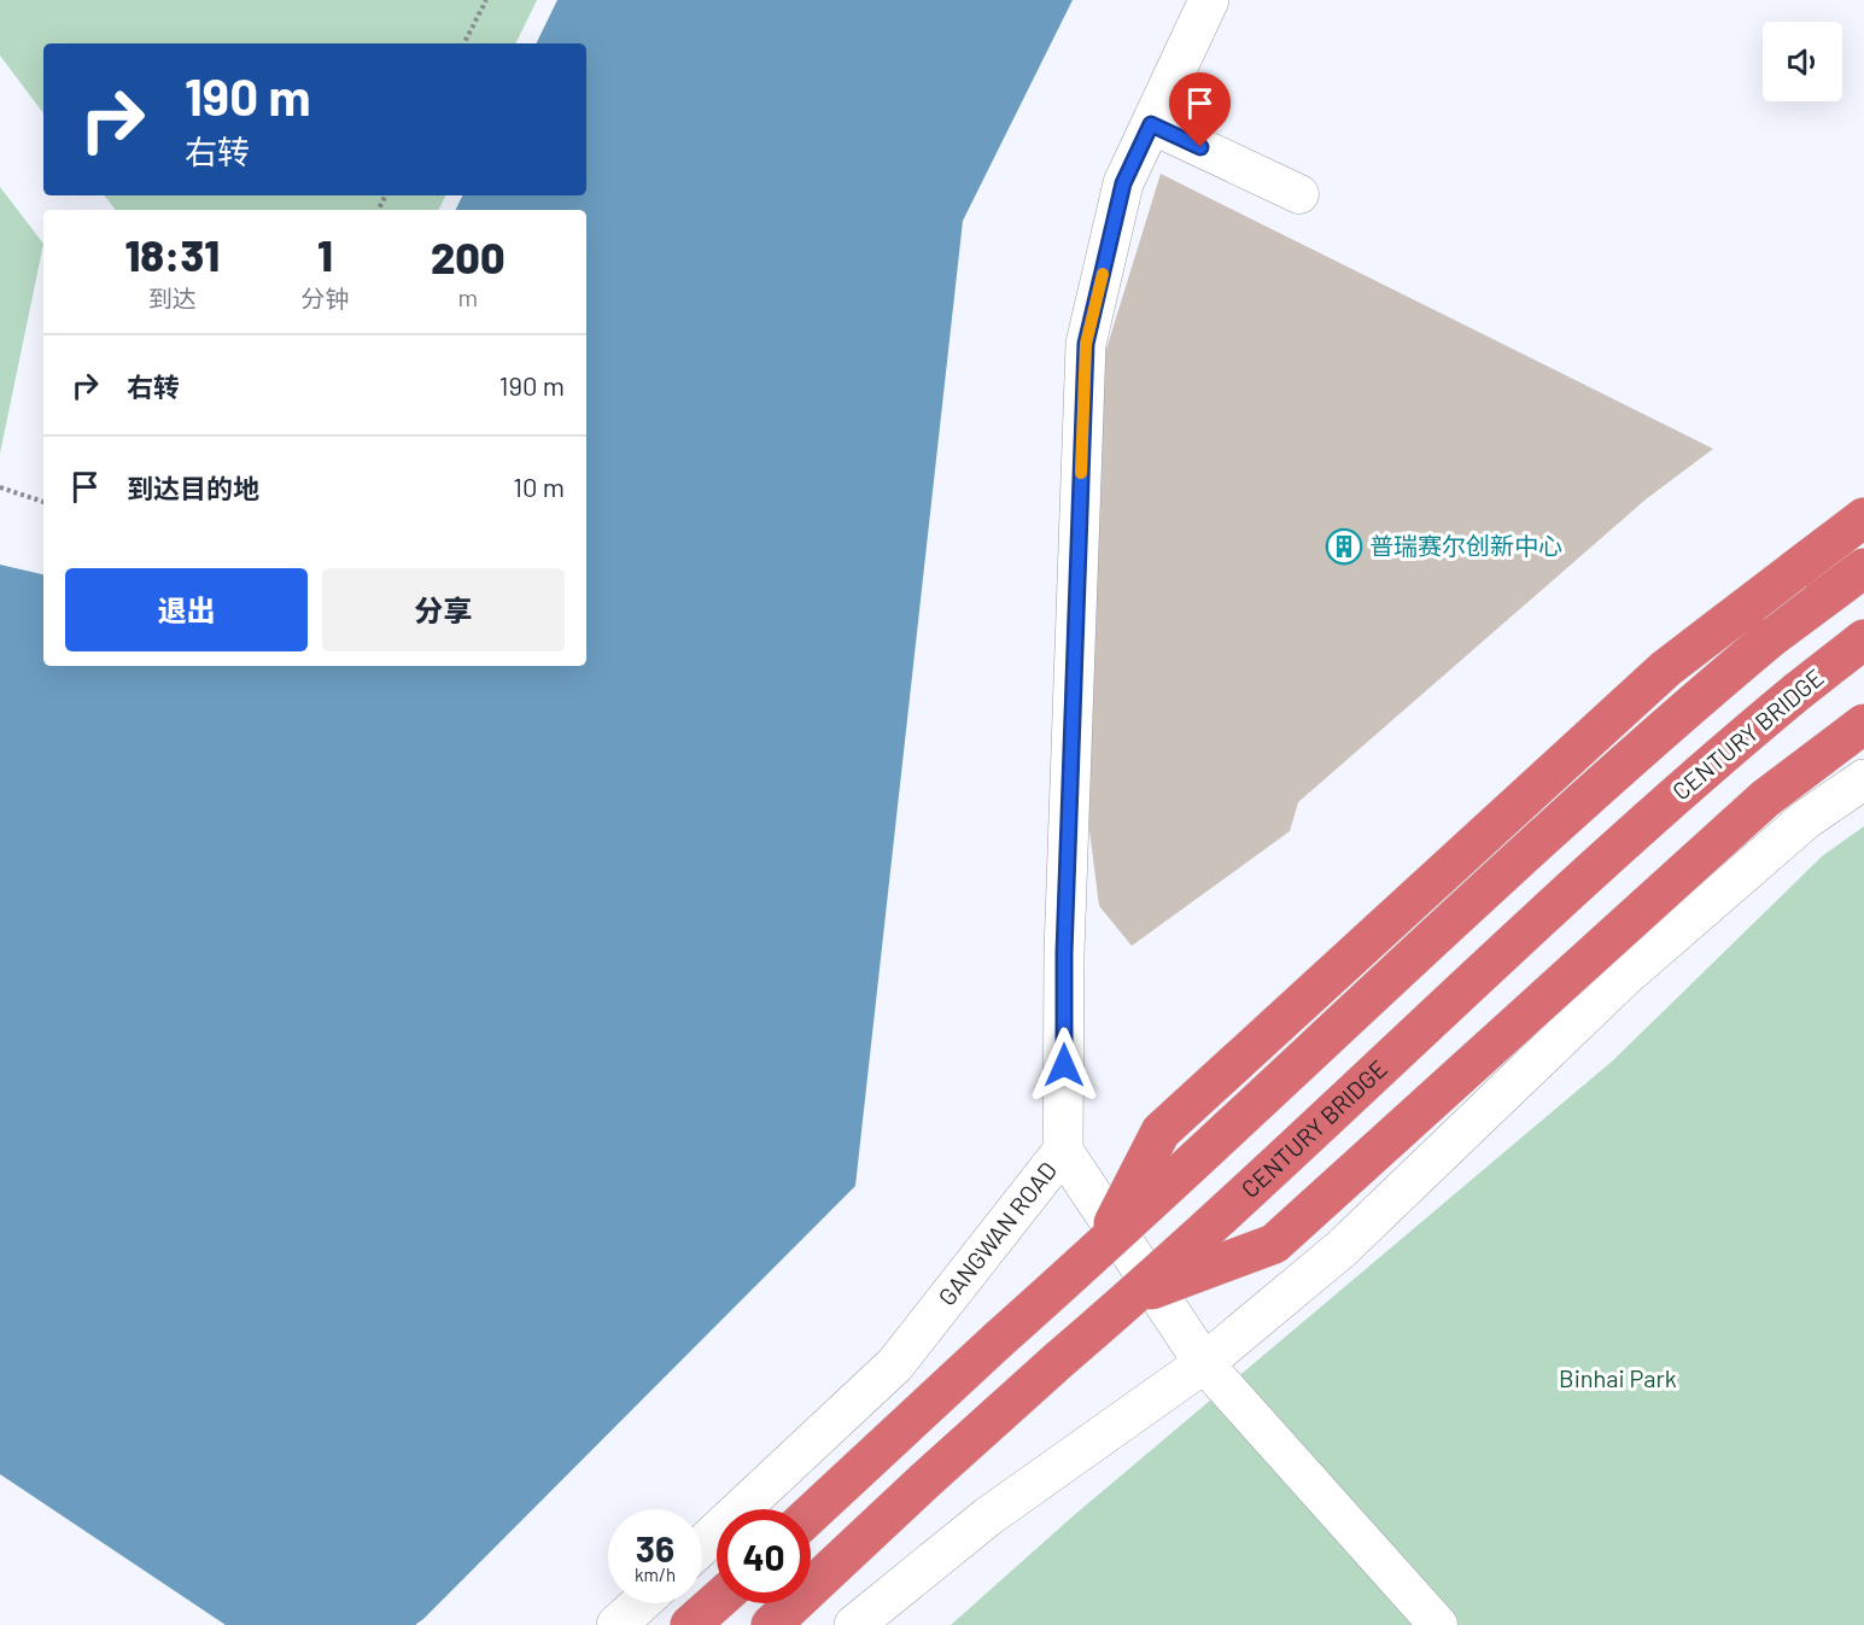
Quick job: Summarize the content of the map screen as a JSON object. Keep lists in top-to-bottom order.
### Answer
{
  "streets": {
    "highway": ["CENTURY BRIDGE"],
    "street": ["GANGWAN ROAD"]
  },
  "parks": ["Binhai Park"],
  "places": {
    "building": ["普瑞赛尔创新中心"]
  },
  "page": {
    "turn": ["190 m", "右转"],
    "eta": [
      "18:31",
      "到达",
      "1",
      "分钟",
      "200",
      "m"
    ],
    "list": [
      {
        "name": "右转",
        "value": "190 m"
      },
      {
        "name": "到达目的地",
        "value": "10 m"
      }
    ],
    "buttons": ["退出", "分享"],
    "speed": "36 km/h",
    "limit": "40"
  }
}
